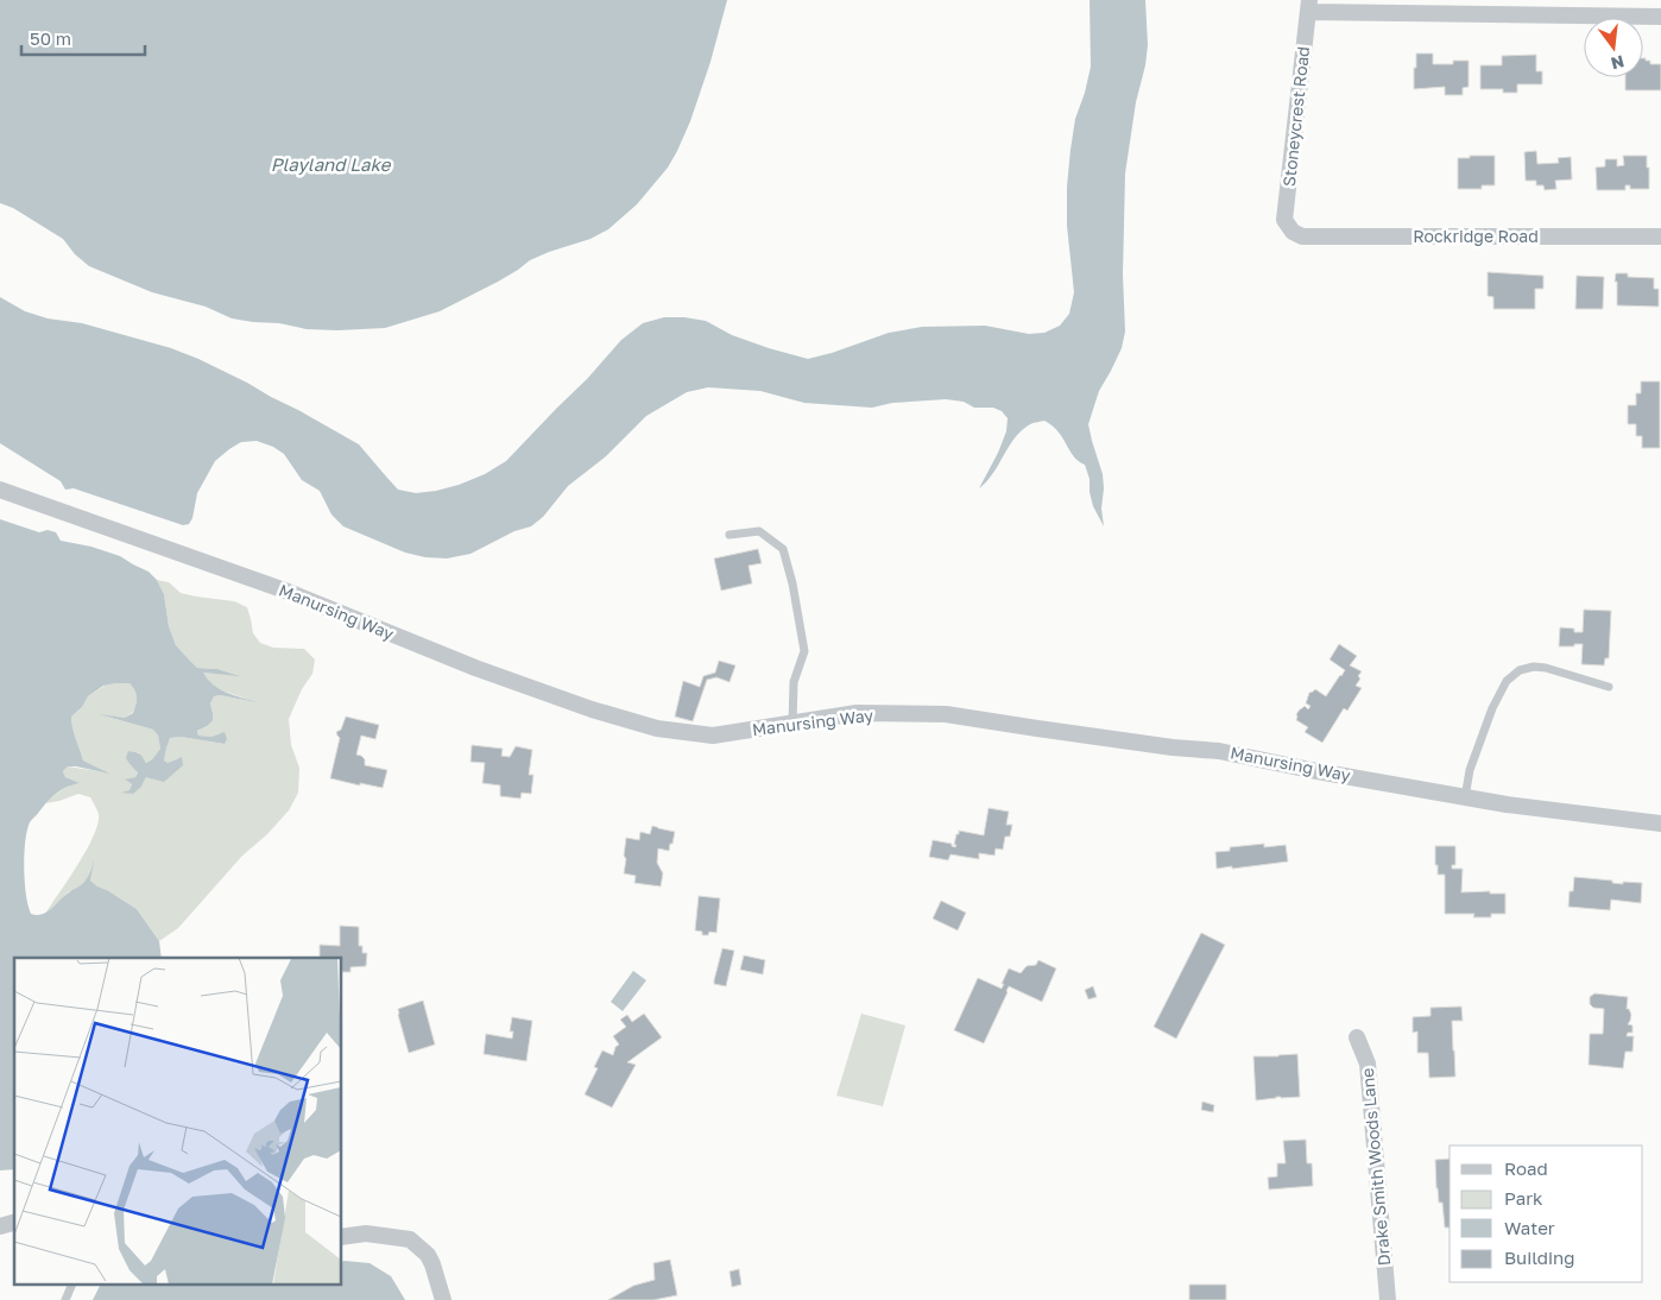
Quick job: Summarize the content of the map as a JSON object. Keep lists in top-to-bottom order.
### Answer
{
  "streets": {
    "street": [
      "Stoneycrest Road",
      "Rockridge Road",
      "Manursing Way",
      "Drake Smith Woods Lane"
    ]
  },
  "crossings": [
    ["Stoneycrest Road", "Rockridge Road"]
  ],
  "water": ["Playland Lake"],
  "legend": [
    "Road",
    "Park",
    "Water",
    "Building"
  ],
  "scale_bar": "50 m",
  "north": "bottom"
}
